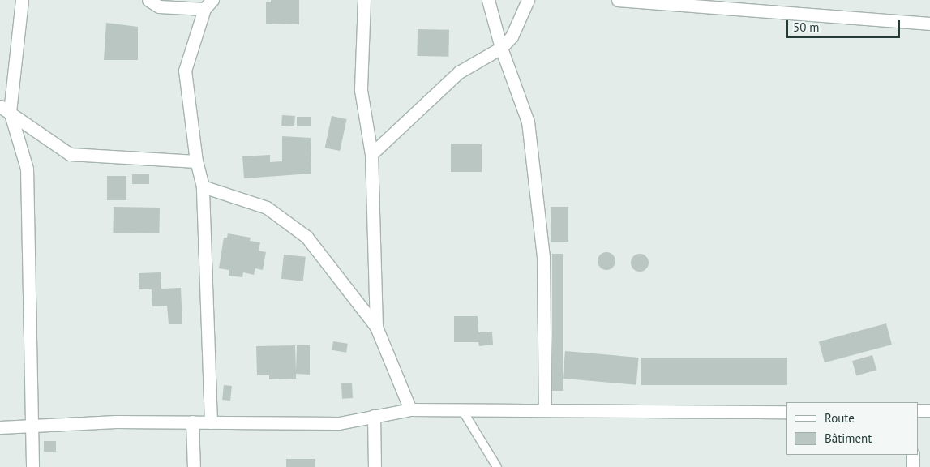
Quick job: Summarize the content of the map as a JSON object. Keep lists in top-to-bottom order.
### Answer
{
  "legend": ["Route", "Bâtiment"],
  "scale_bar": "50 m"
}
